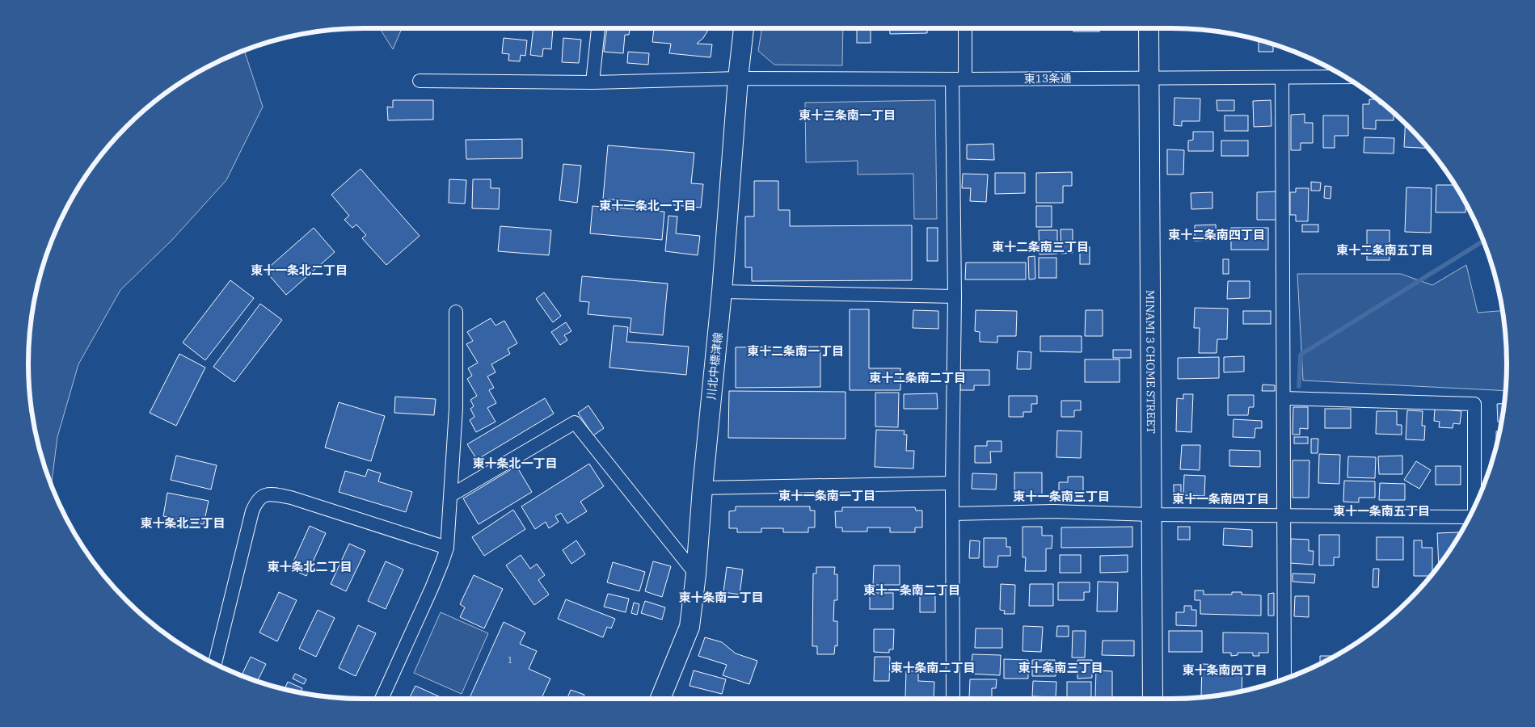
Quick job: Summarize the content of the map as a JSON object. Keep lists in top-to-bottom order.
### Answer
{
  "streets": {
    "main road": ["MINAMI 3 CHOME STREET", "川北中標津線"],
    "street": ["東13条通"]
  },
  "crossings": [
    ["東13条通", "MINAMI 3 CHOME STREET"],
    ["東13条通", "川北中標津線"]
  ],
  "districts": [
    "東十三条南一丁目",
    "東十一条北一丁目",
    "東十二条南四丁目",
    "東十二条南三丁目",
    "東十二条南五丁目",
    "東十一条北二丁目",
    "東十二条南一丁目",
    "東十二条南二丁目",
    "東十条北一丁目",
    "東十一条南一丁目",
    "東十一条南三丁目",
    "東十一条南四丁目",
    "東十一条南五丁目",
    "東十条北三丁目",
    "東十条北二丁目",
    "東十一条南二丁目",
    "東十条南一丁目",
    "東十条南二丁目",
    "東十条南三丁目",
    "東十条南四丁目"
  ],
  "house_numbers": ["1"]
}
